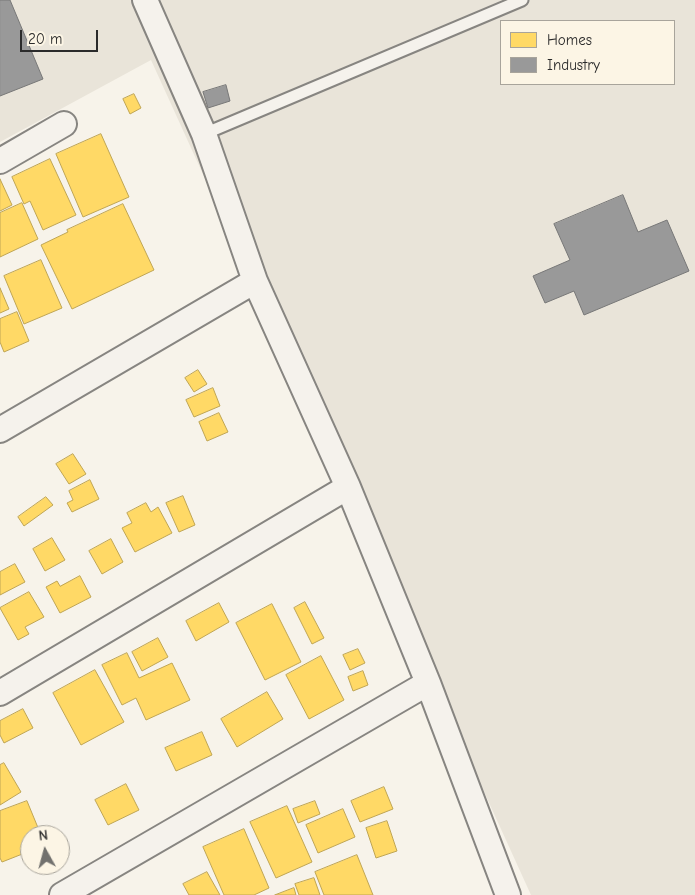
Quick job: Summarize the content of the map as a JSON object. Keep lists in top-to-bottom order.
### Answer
{
  "legend": ["Homes", "Industry"],
  "scale_bar": "20 m",
  "north": "top"
}
